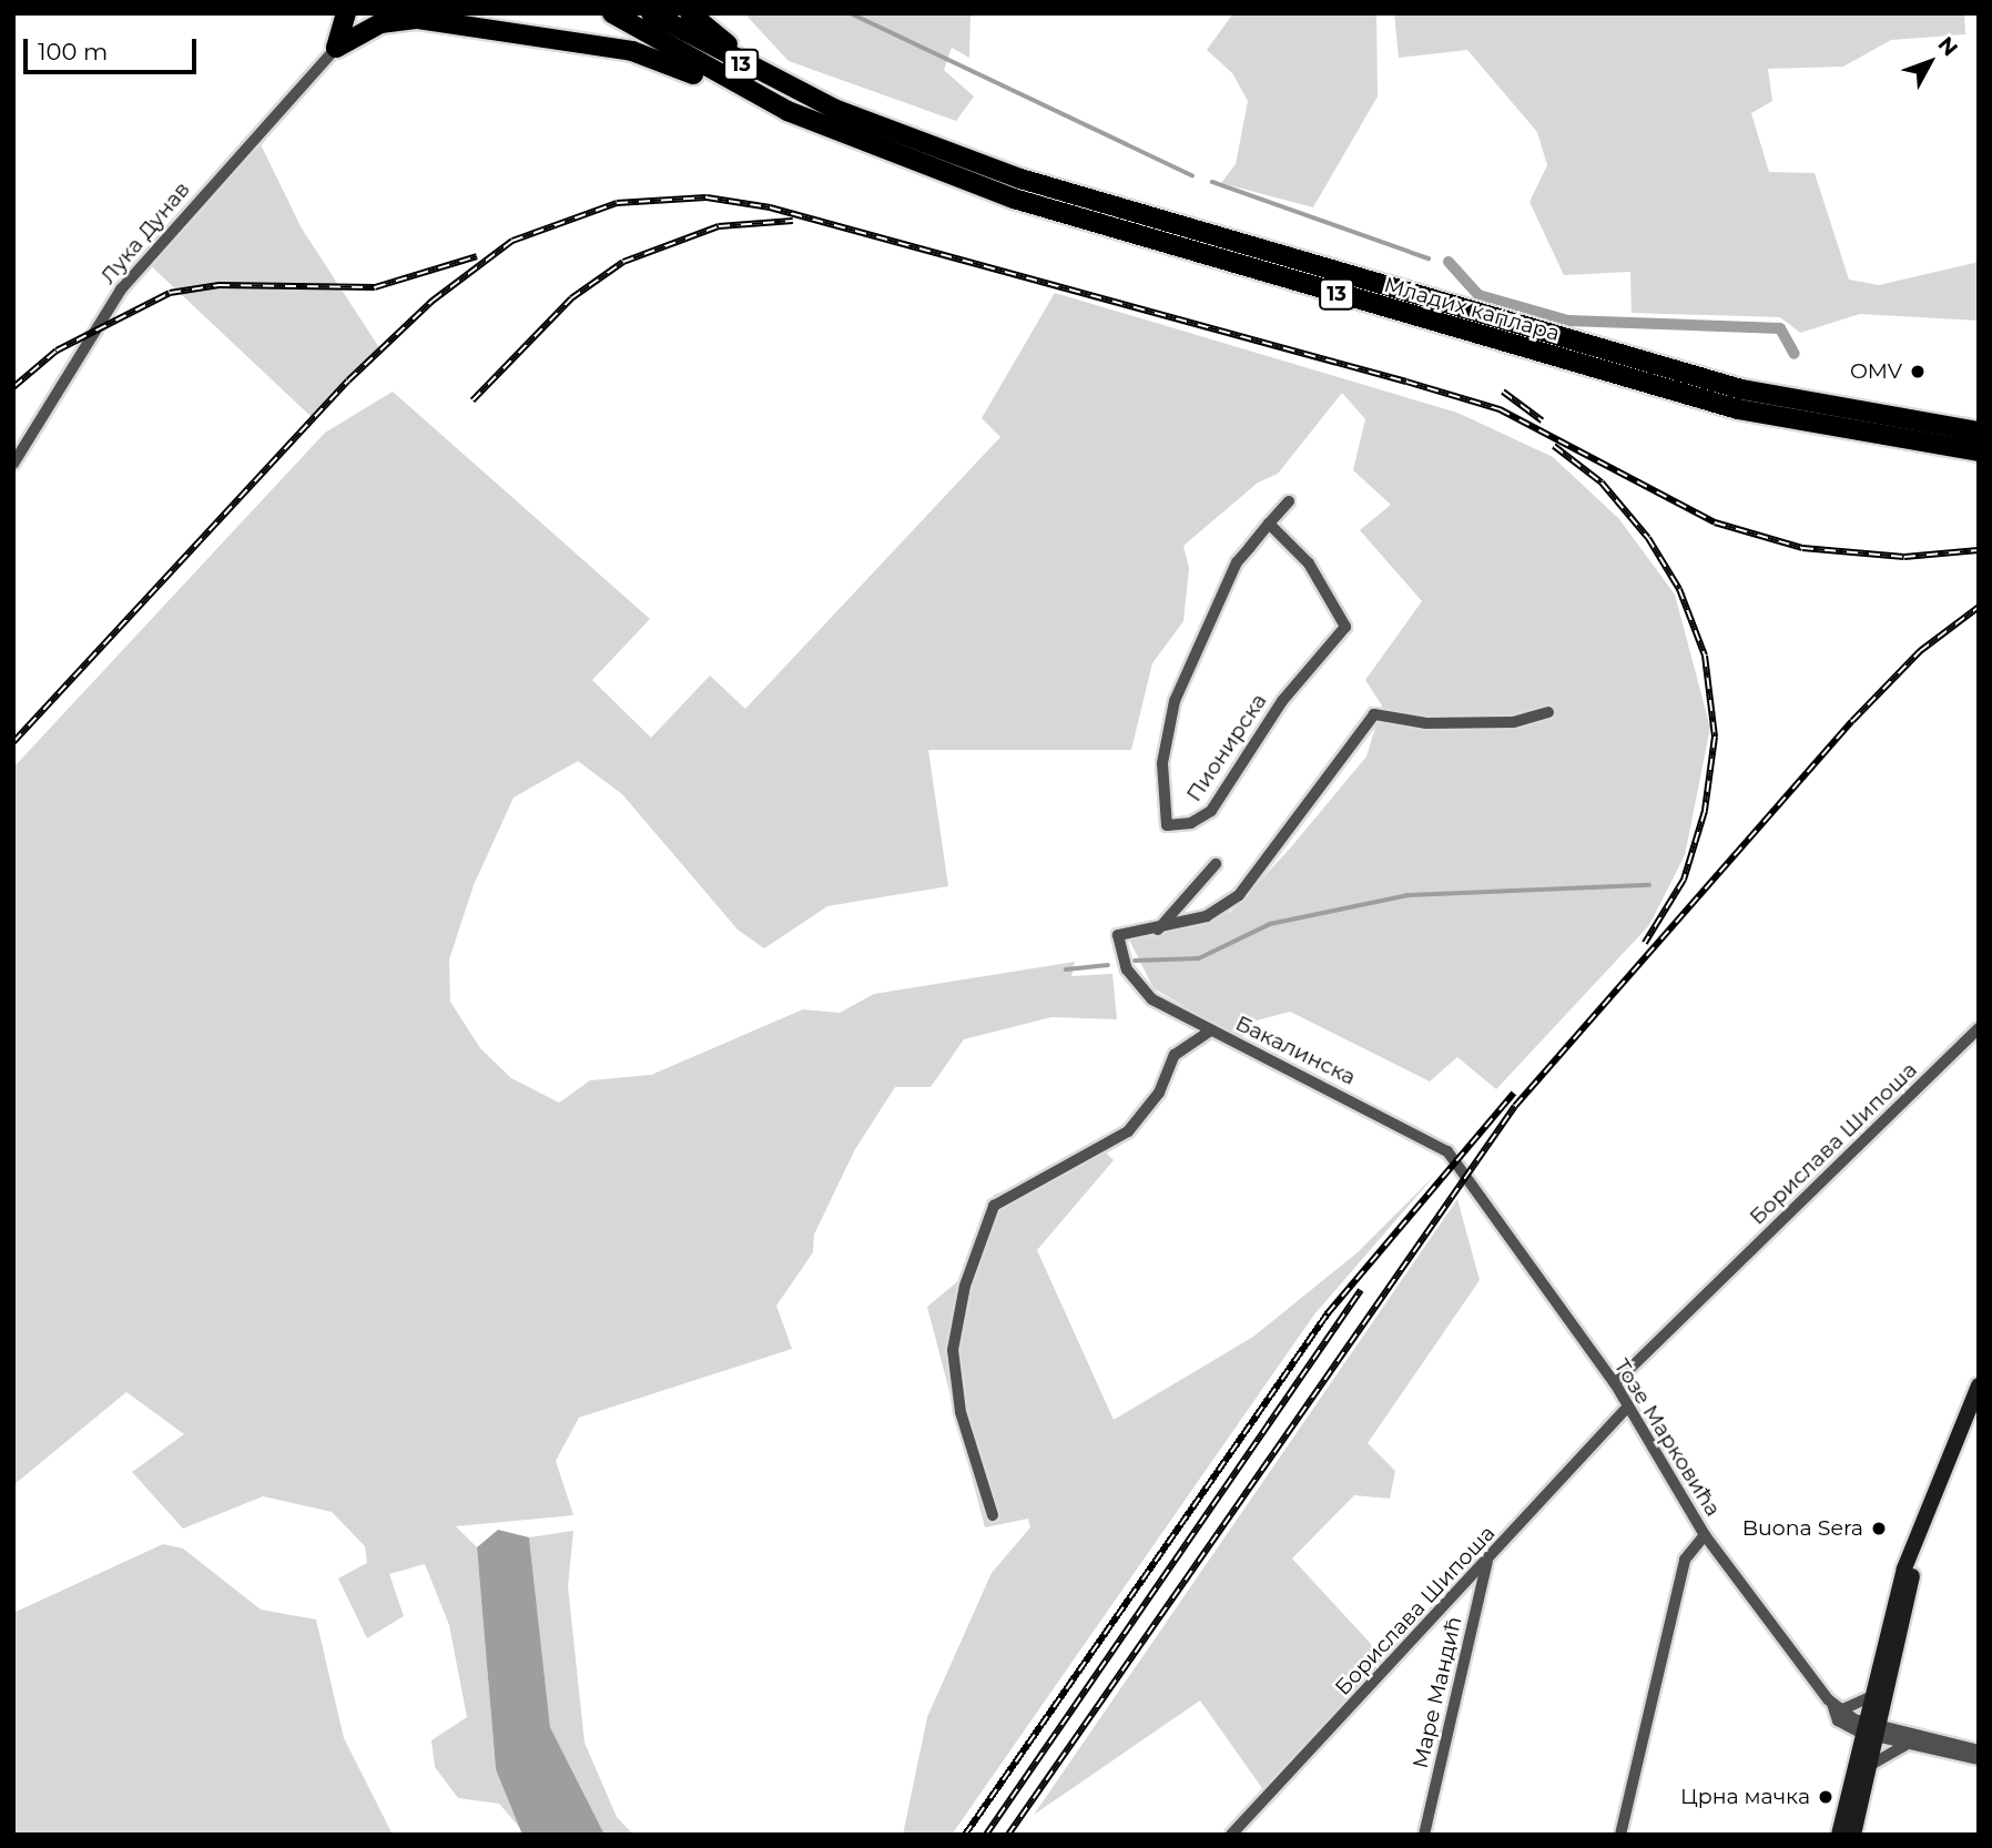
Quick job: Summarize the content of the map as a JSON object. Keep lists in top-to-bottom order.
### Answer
{
  "streets": {
    "highway": ["13", "Младих каплара"],
    "street": [
      "Лука Дунав",
      "Пионирска",
      "Бакалинска",
      "Борислава Шипоша",
      "Тозе Марковића",
      "Маре Мандић"
    ]
  },
  "crossings": [
    ["13", "Младих каплара"],
    ["Бакалинска", "Тозе Марковића"],
    ["Борислава Шипоша", "Тозе Марковића"],
    ["Борислава Шипоша", "Маре Мандић"]
  ],
  "places": ["OMV", "Buona Sera", "Црна мачка"],
  "scale_bar": "100 m",
  "north": "top right"
}
